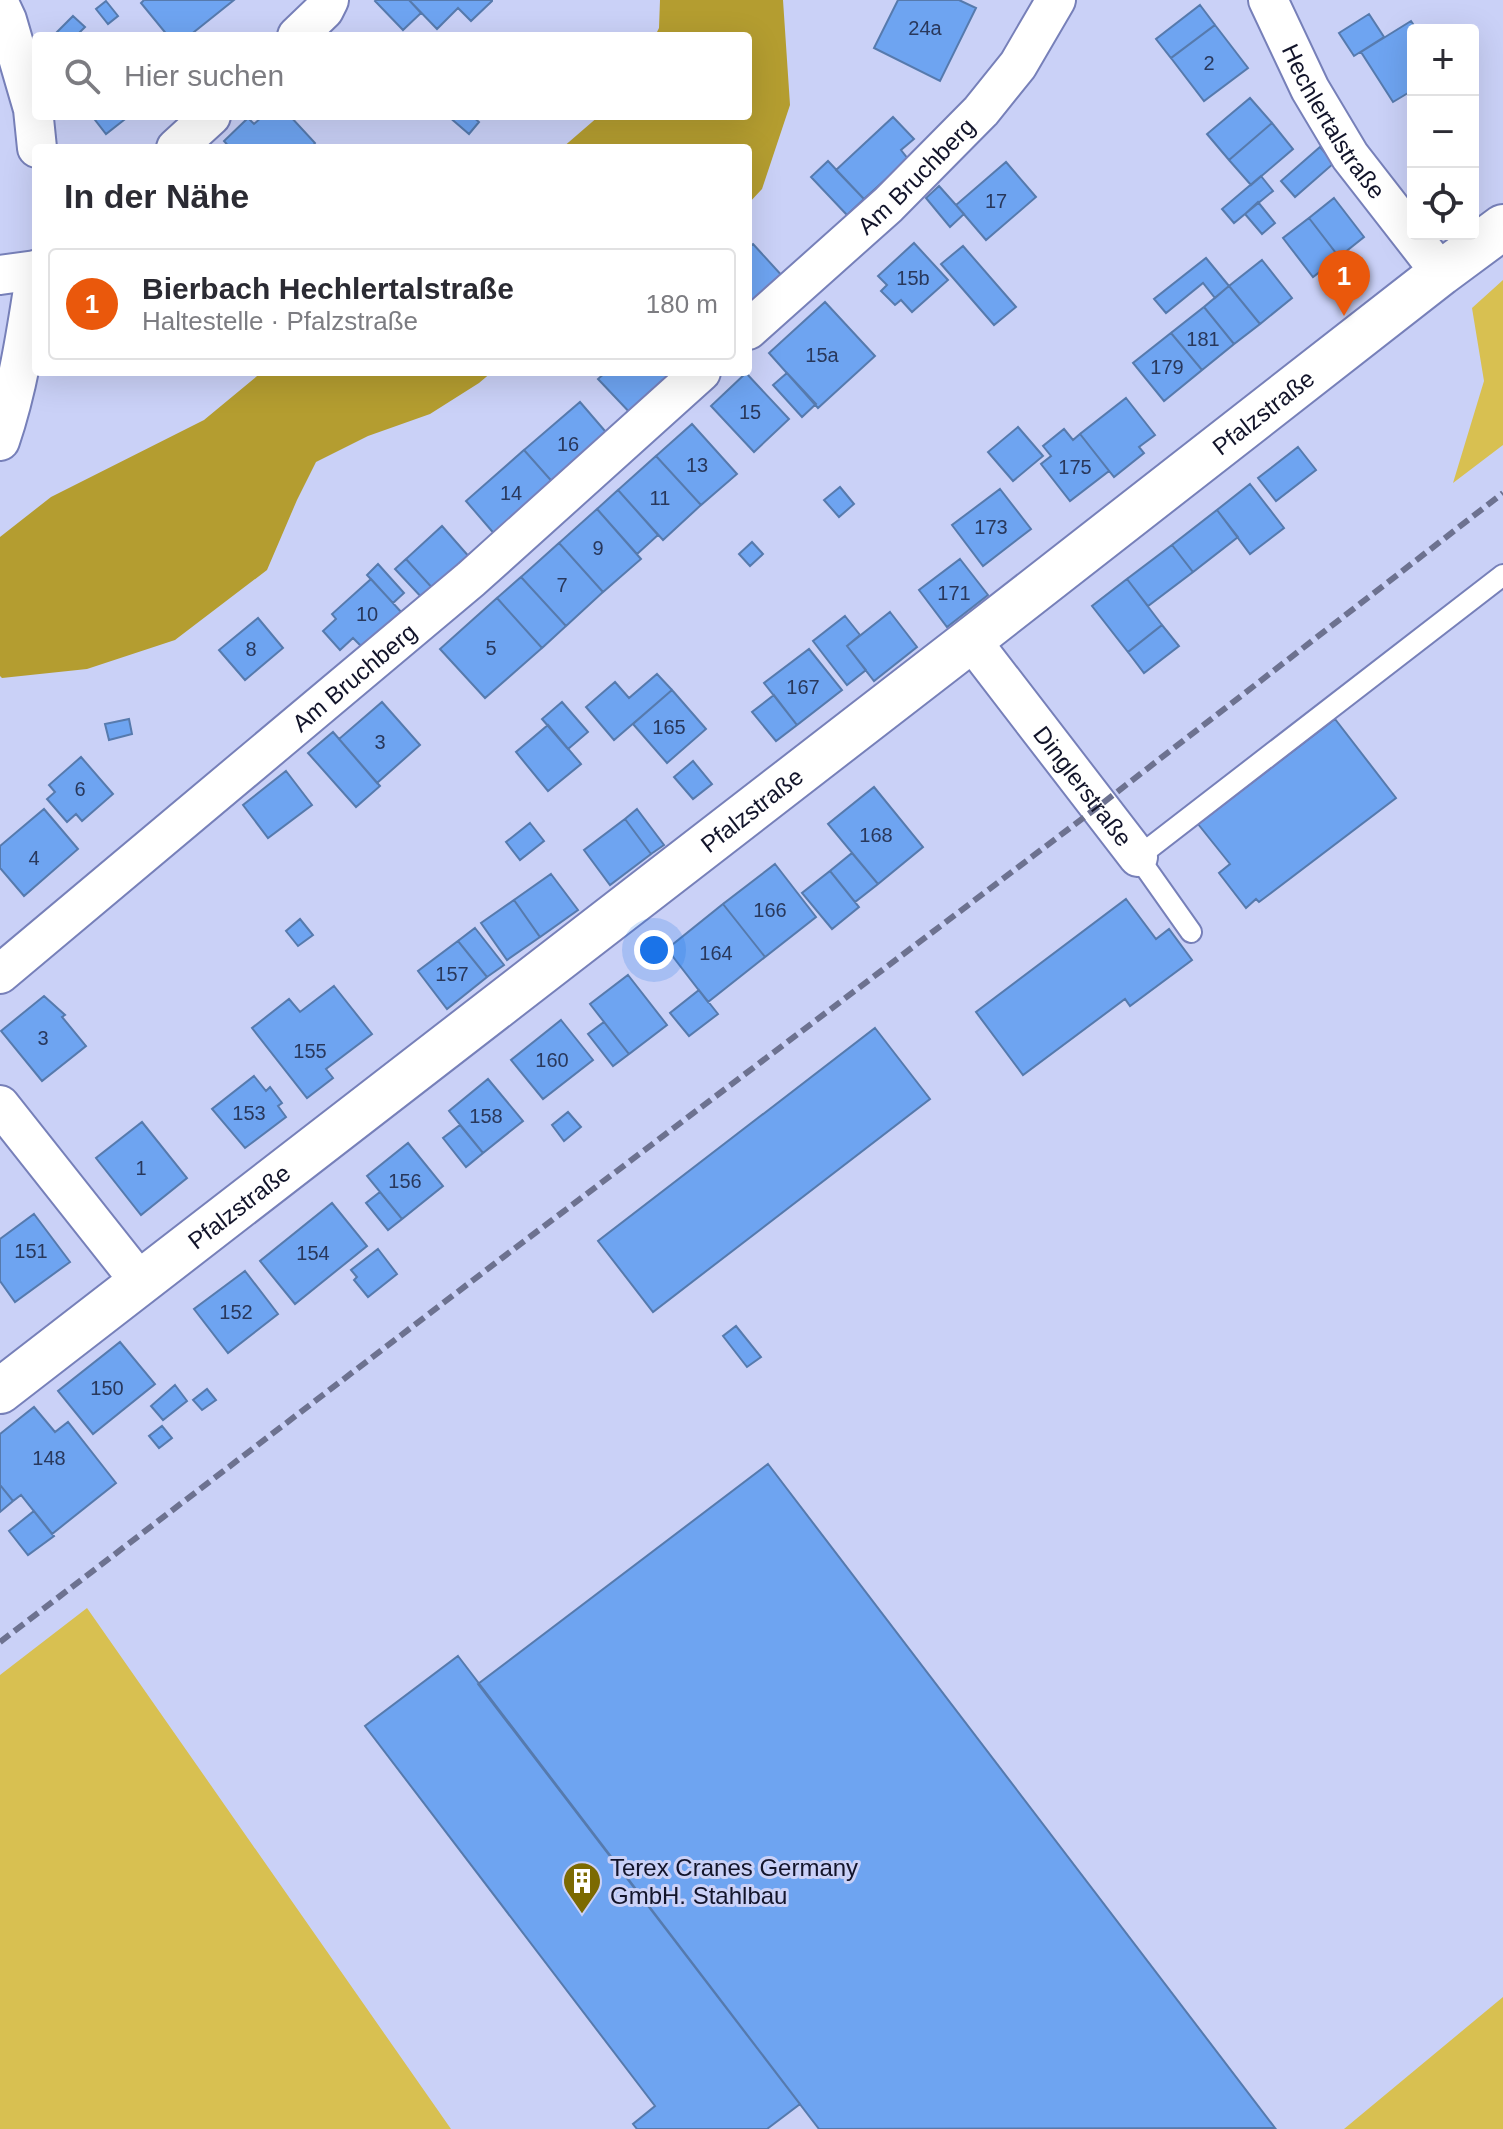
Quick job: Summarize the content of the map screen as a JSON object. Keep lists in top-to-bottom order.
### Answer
{
  "streets": {
    "main road": ["Pfalzstraße"],
    "street": ["Hechlertalstraße", "Am Bruchberg", "Dinglerstraße"]
  },
  "crossings": [
    ["Hechlertalstraße", "Pfalzstraße"],
    ["Pfalzstraße", "Dinglerstraße"]
  ],
  "places": {
    "building": ["Terex Cranes Germany GmbH. Stahlbau"]
  },
  "house_numbers": [
    "24a",
    "2",
    "17",
    "15b",
    "181",
    "15a",
    "179",
    "15",
    "16",
    "13",
    "175",
    "14",
    "11",
    "173",
    "9",
    "7",
    "171",
    "10",
    "5",
    "8",
    "167",
    "165",
    "3",
    "6",
    "168",
    "4",
    "166",
    "164",
    "157",
    "3",
    "155",
    "160",
    "153",
    "158",
    "1",
    "156",
    "151",
    "154",
    "152",
    "150",
    "148"
  ],
  "page": {
    "map_buttons": ["+", "−"],
    "search": "Hier suchen",
    "heading": "In der Nähe",
    "list": [
      {
        "mark": "1",
        "name": "Bierbach Hechlertalstraße",
        "note": "Haltestelle · Pfalzstraße",
        "value": "180 m"
      }
    ],
    "pins": "1"
  }
}
